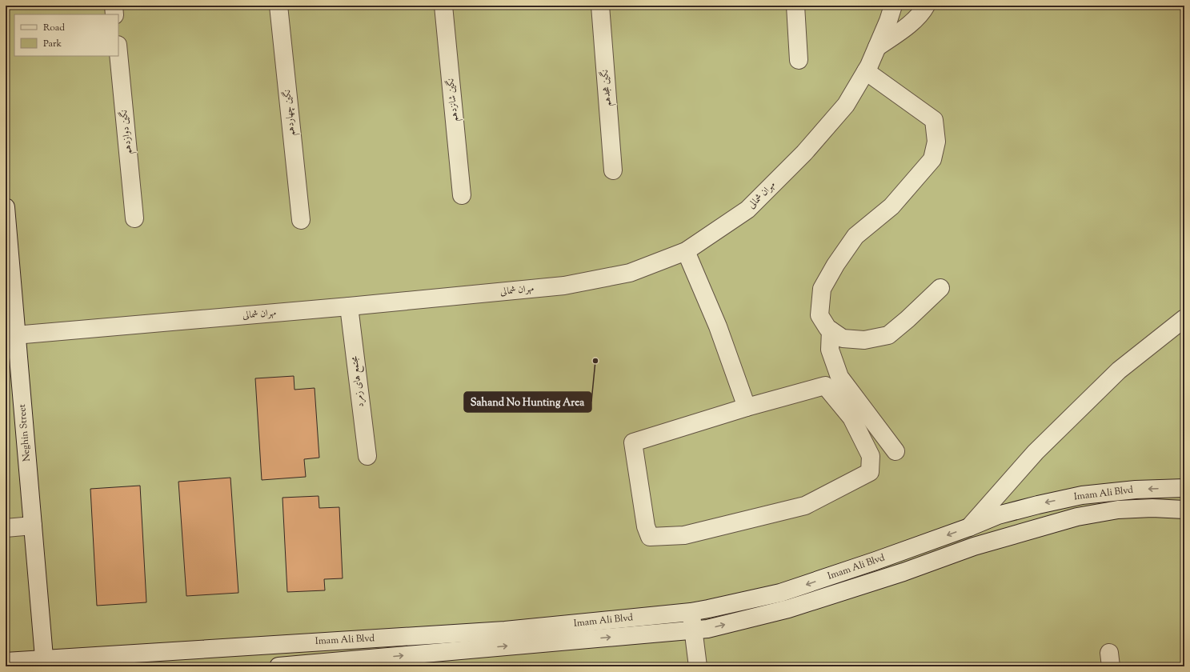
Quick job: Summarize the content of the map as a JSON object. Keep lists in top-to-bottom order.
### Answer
{
  "streets": {
    "street": [
      "نگین هجدهم",
      "نگین شانزدهم",
      "نگین چهاردهم",
      "نگین دوازدهم",
      "مهران شمالی",
      "مجتمع های زمرد",
      "Neghin Street",
      "Imam Ali Blvd"
    ]
  },
  "crossings": [
    ["مهران شمالی", "مجتمع های زمرد"],
    ["مهران شمالی", "Neghin Street"],
    ["Neghin Street", "Imam Ali Blvd"]
  ],
  "places": ["Sahand No Hunting Area"],
  "legend": ["Road", "Park"]
}
